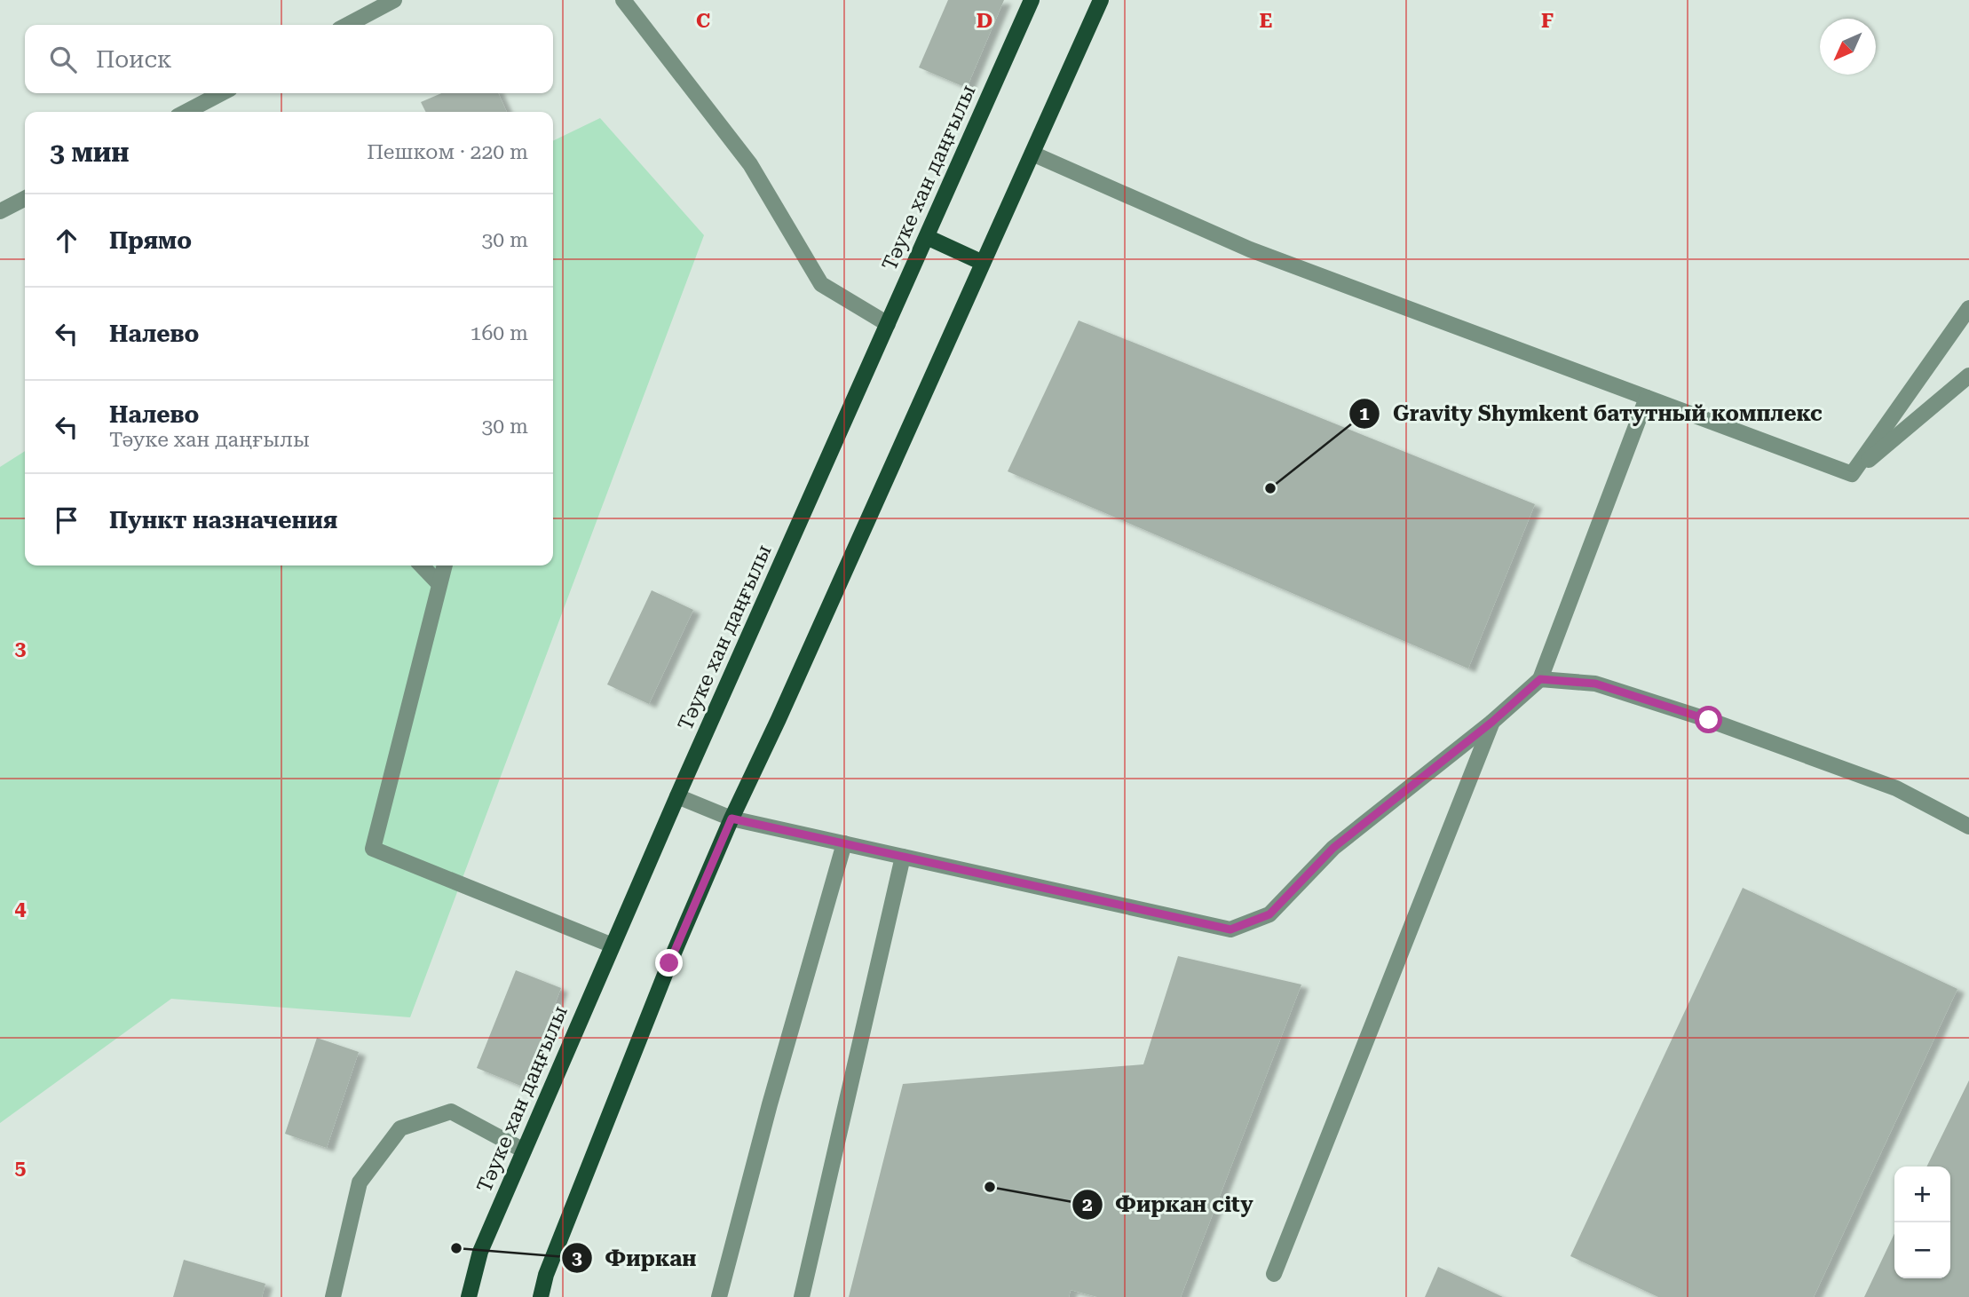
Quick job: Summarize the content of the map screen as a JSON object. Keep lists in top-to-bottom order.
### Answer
{
  "streets": {
    "main road": ["Тәуке хан даңғылы"]
  },
  "places": ["Gravity Shymkent батутный комплекс", "Фиркан city", "Фиркан"],
  "north": "bottom left",
  "page": {
    "search": "Поиск",
    "heading": ["3 мин", "Пешком · 220 m"],
    "list": [
      ["Прямо", "30 m"],
      ["Налево", "160 m"],
      ["Налево", "Тәуке хан даңғылы", "30 m"],
      "Пункт назначения"
    ],
    "map_buttons": ["+", "−"]
  },
  "grid": {
    "columns": [
      "C",
      "D",
      "E",
      "F"
    ],
    "rows": ["3", "4", "5"]
  }
}
